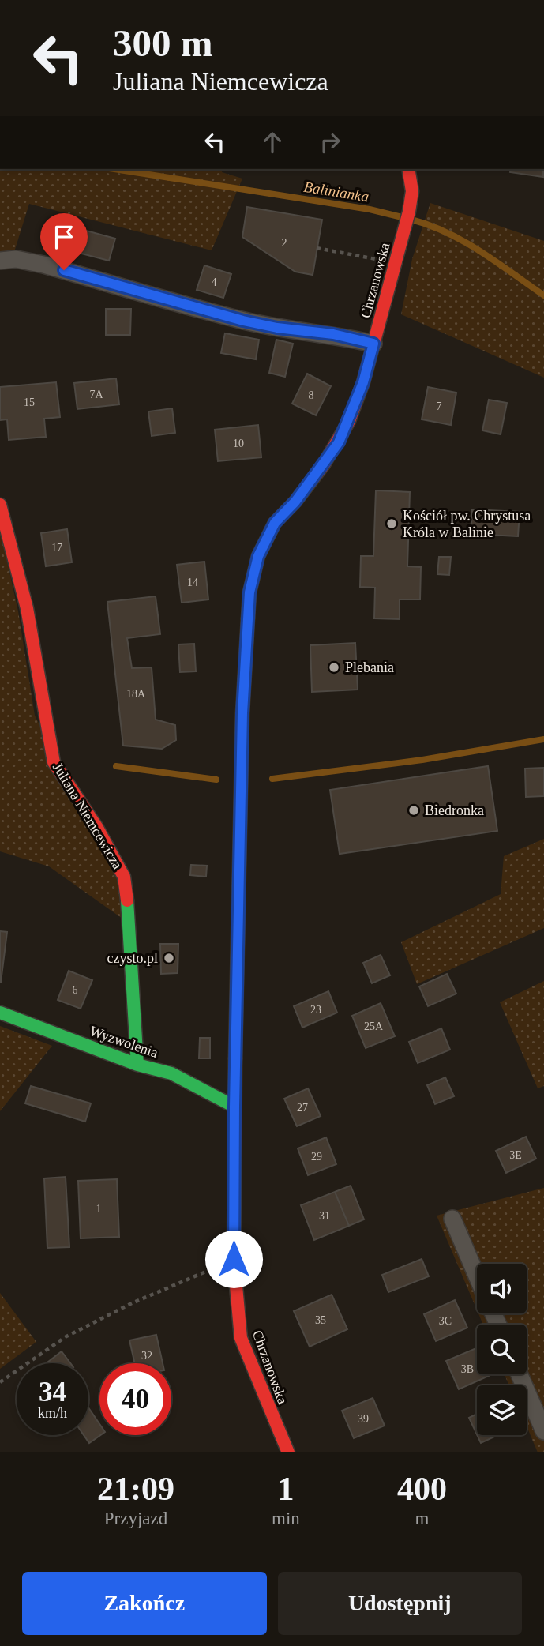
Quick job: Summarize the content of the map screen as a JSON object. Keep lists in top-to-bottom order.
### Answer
{
  "streets": {
    "street": ["Chrzanowska", "Juliana Niemcewicza", "Wyzwolenia"]
  },
  "crossings": [
    ["Chrzanowska", "Wyzwolenia"],
    ["Juliana Niemcewicza", "Wyzwolenia"]
  ],
  "water": ["Balinianka"],
  "places": [
    "Kościół pw. Chrystusa Króla w Balinie",
    "Plebania",
    "Biedronka",
    "czysto.pl"
  ],
  "house_numbers": [
    "2",
    "4",
    "7A",
    "8",
    "15",
    "7",
    "10",
    "17",
    "14",
    "18A",
    "6",
    "23",
    "25A",
    "27",
    "3E",
    "29",
    "1",
    "31",
    "35",
    "3C",
    "32",
    "3B",
    "39"
  ],
  "page": {
    "turn": ["300 m", "Juliana Niemcewicza"],
    "speed": "34 km/h",
    "limit": "40",
    "eta": [
      "21:09",
      "Przyjazd",
      "1",
      "min",
      "400",
      "m"
    ],
    "buttons": ["Zakończ", "Udostępnij"]
  }
}
